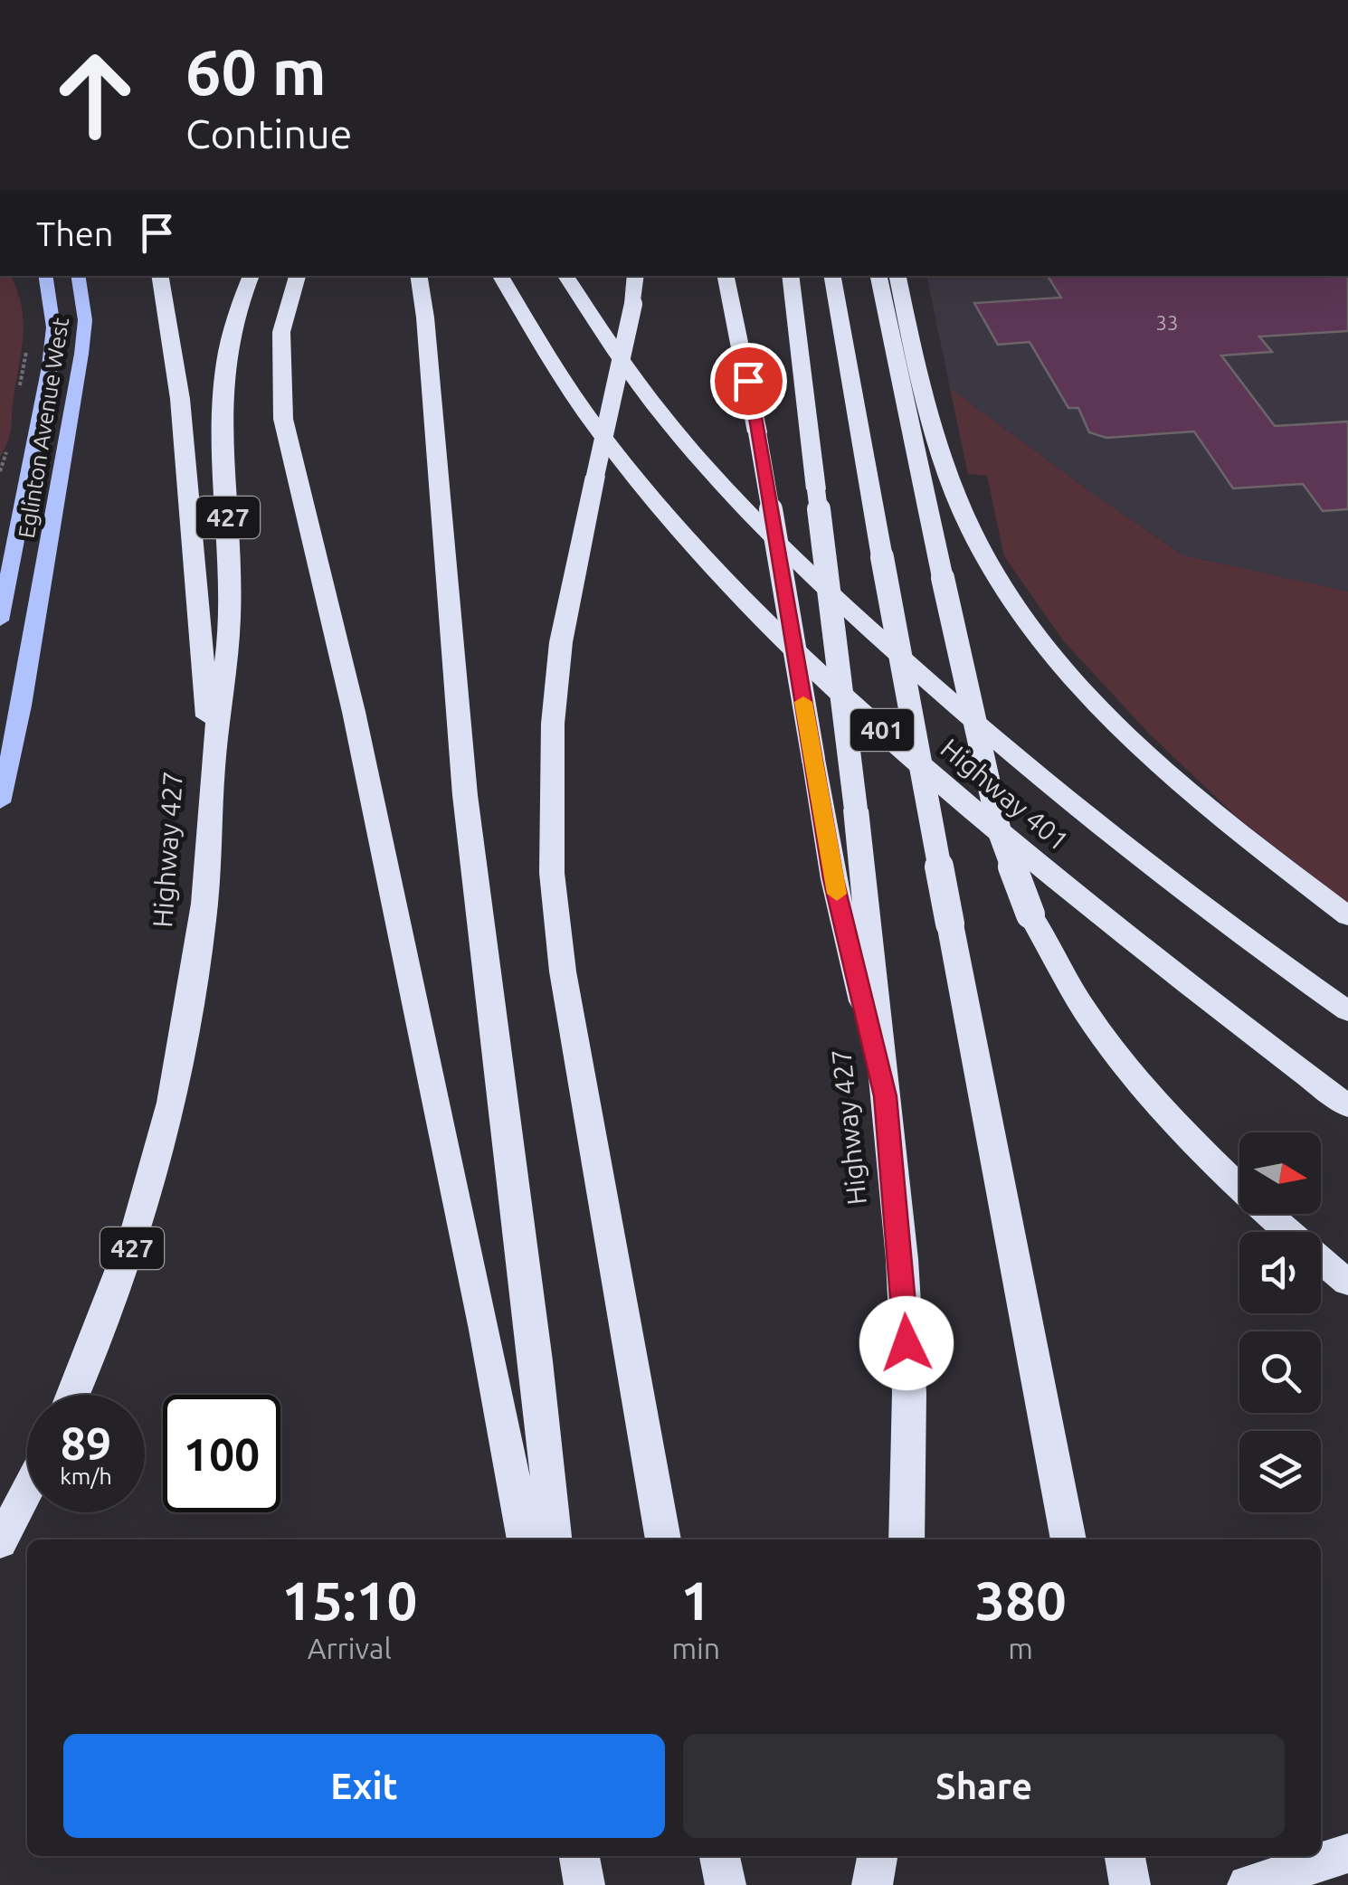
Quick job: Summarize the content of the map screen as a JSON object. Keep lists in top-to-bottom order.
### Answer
{
  "streets": {
    "highway": [
      "427",
      "401",
      "Highway 401",
      "Highway 427"
    ],
    "main road": ["Eglinton Avenue West"]
  },
  "house_numbers": ["33"],
  "north": "right",
  "page": {
    "turn": ["60 m", "Continue"],
    "then": "Then",
    "speed": "89 km/h",
    "limit": "100",
    "eta": [
      "15:10",
      "Arrival",
      "1",
      "min",
      "380",
      "m"
    ],
    "buttons": ["Exit", "Share"]
  }
}
